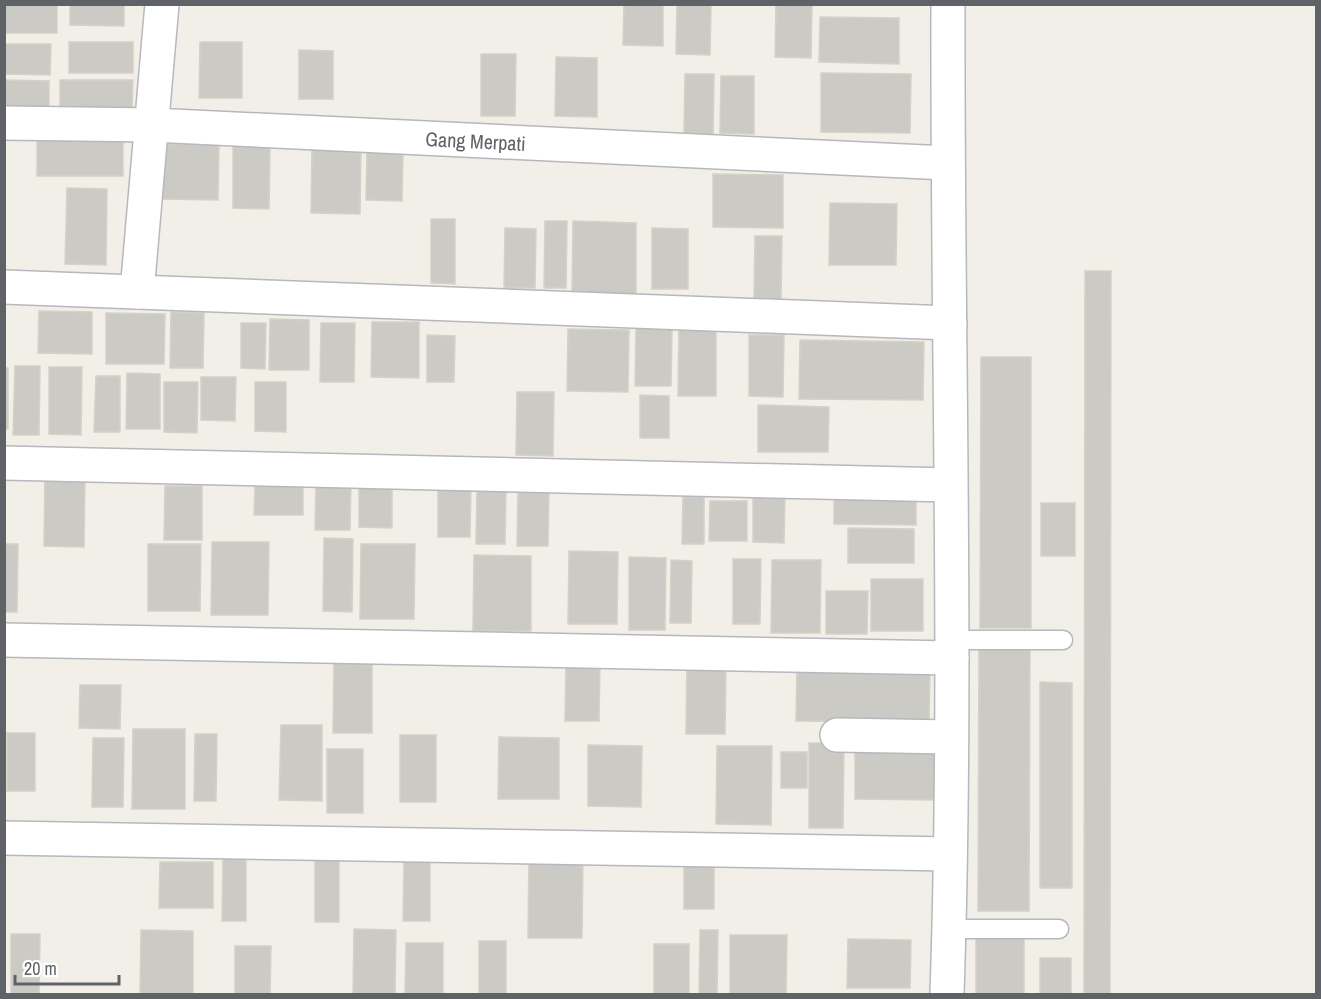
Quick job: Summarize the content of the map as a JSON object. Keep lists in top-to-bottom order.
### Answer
{
  "streets": {
    "street": ["Gang Merpati"]
  },
  "scale_bar": "20 m"
}
